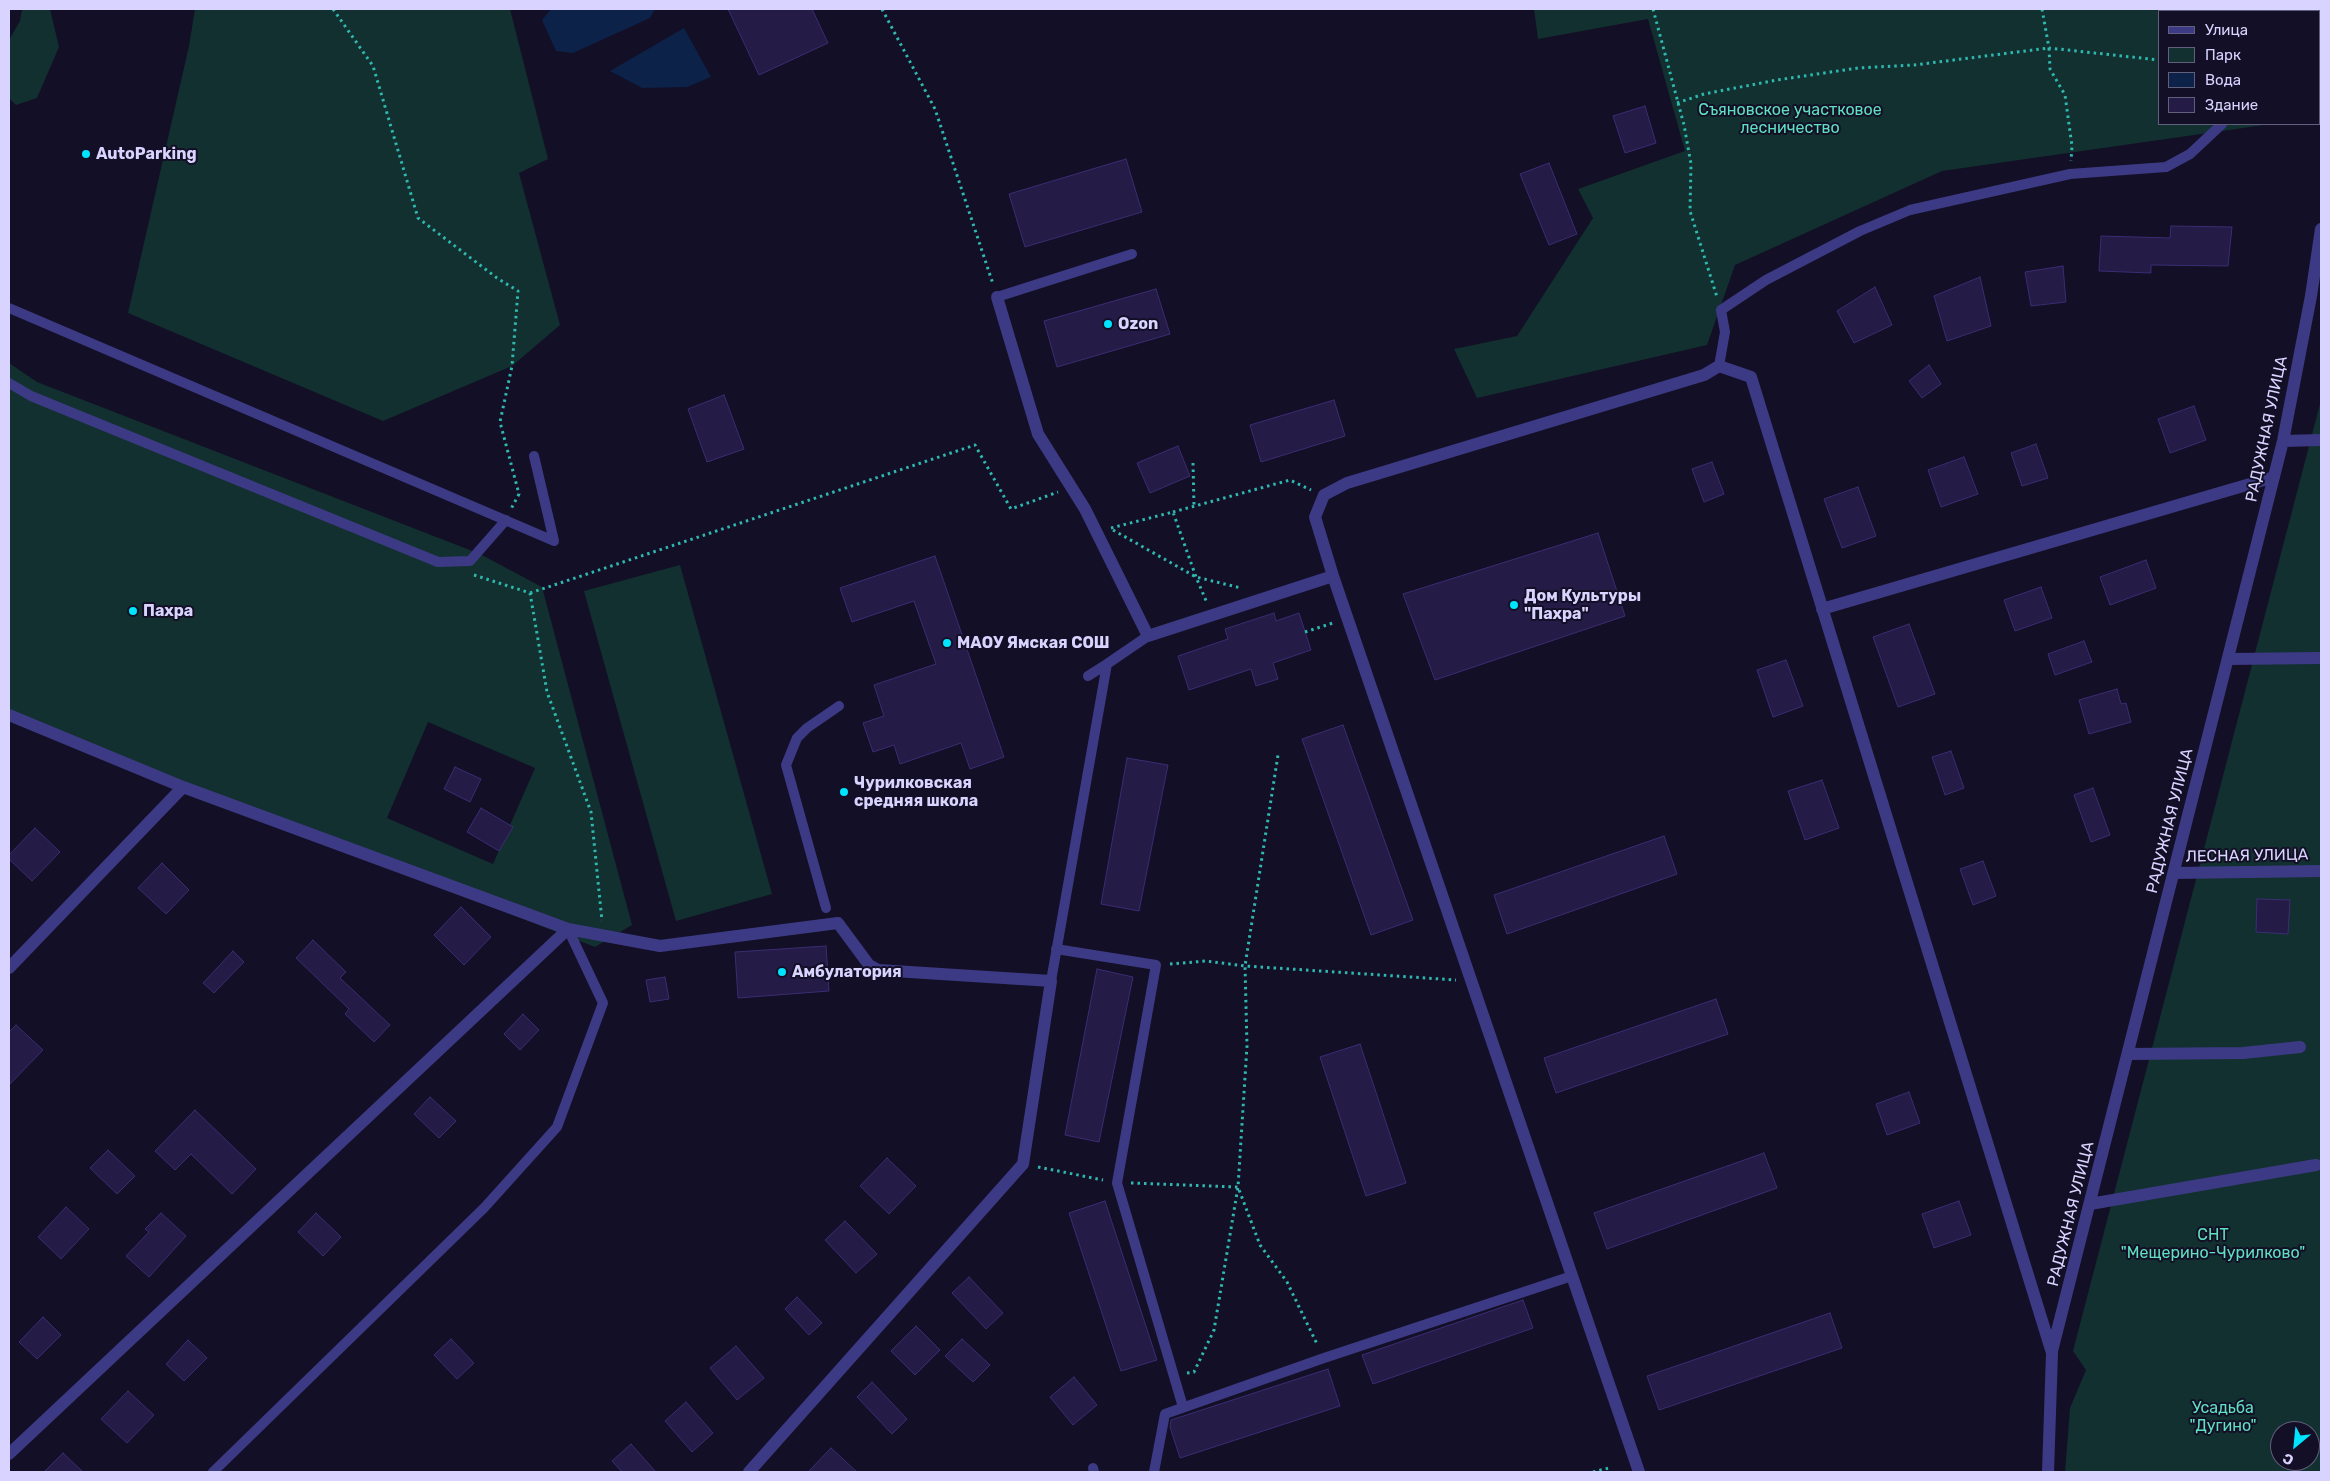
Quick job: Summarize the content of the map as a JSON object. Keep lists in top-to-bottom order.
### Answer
{
  "streets": {
    "street": ["РАДУЖНАЯ УЛИЦА", "ЛЕСНАЯ УЛИЦА"]
  },
  "crossings": [
    ["РАДУЖНАЯ УЛИЦА", "ЛЕСНАЯ УЛИЦА"]
  ],
  "parks": ["Съяновское участковое лесничество", "СНТ \"Мещерино-Чурилково\"", "Усадьба \"Дугино\""],
  "places": [
    "AutoParking",
    "Ozon",
    "Дом Культуры \"Пахра\"",
    "Пахра",
    "МАОУ Ямская СОШ",
    "Чурилковская средняя школа",
    "Амбулатория"
  ],
  "legend": [
    "Улица",
    "Парк",
    "Вода",
    "Здание"
  ],
  "north": "bottom left"
}
